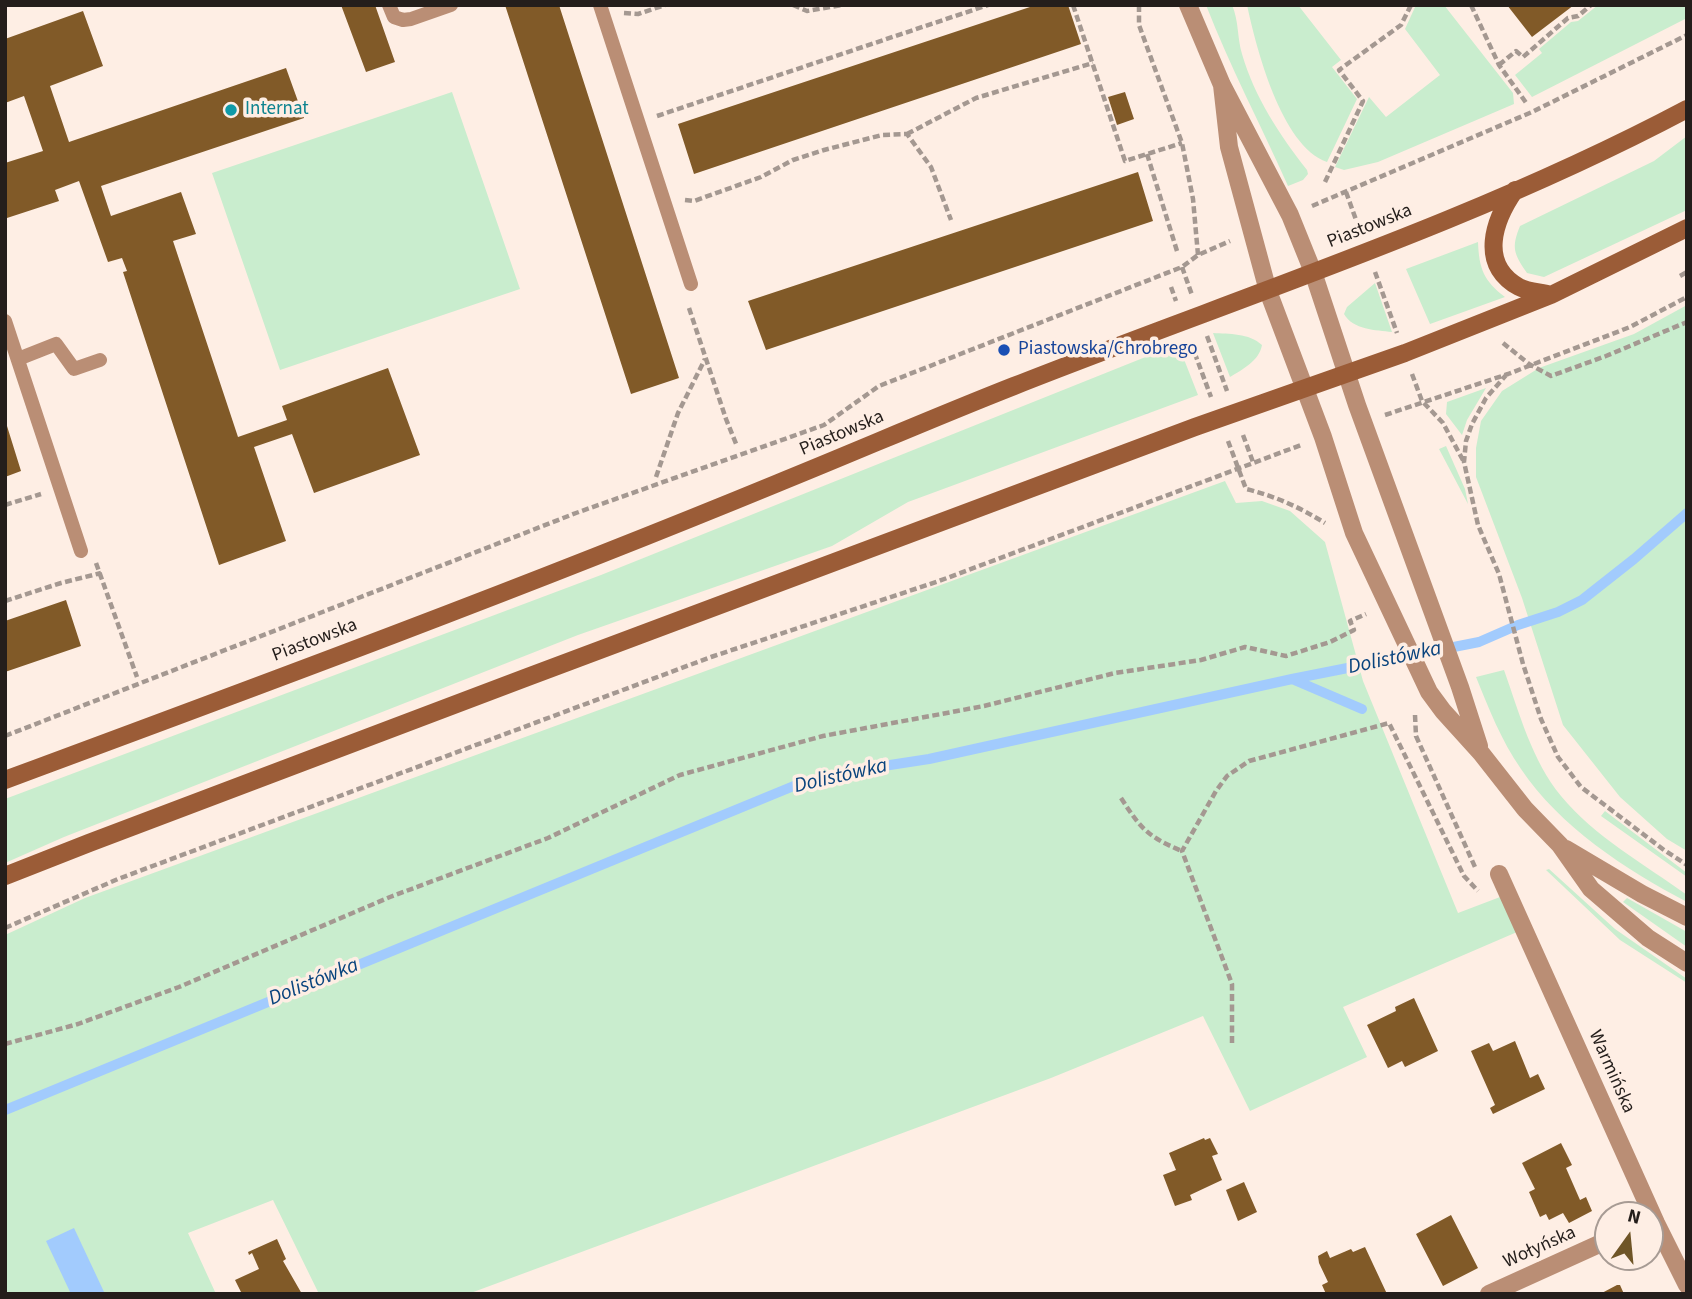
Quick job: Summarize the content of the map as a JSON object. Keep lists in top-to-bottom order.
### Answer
{
  "streets": {
    "main road": ["Piastowska"],
    "street": ["Warmińska", "Wołyńska"]
  },
  "water": ["Dolistówka"],
  "places": ["Internat", "Piastowska/Chrobrego"],
  "north": "top"
}
